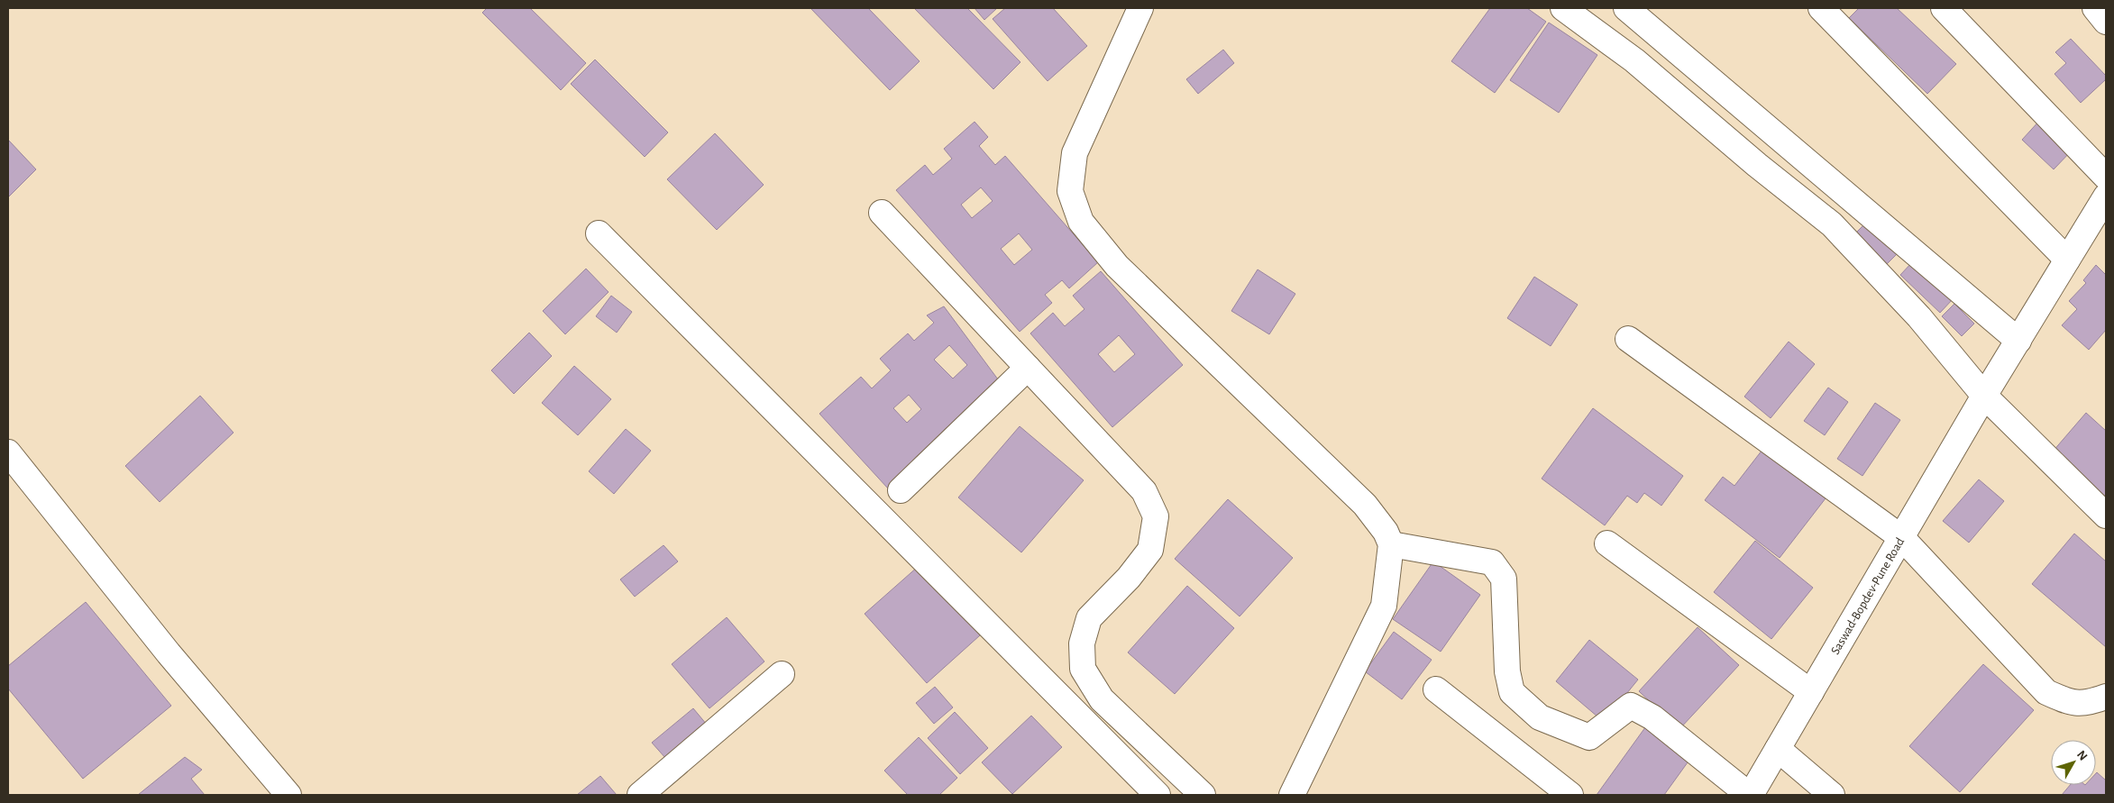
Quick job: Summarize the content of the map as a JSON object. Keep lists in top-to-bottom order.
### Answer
{
  "streets": {
    "street": ["Saswad-Bopdev-Pune Road"]
  },
  "north": "top right"
}
